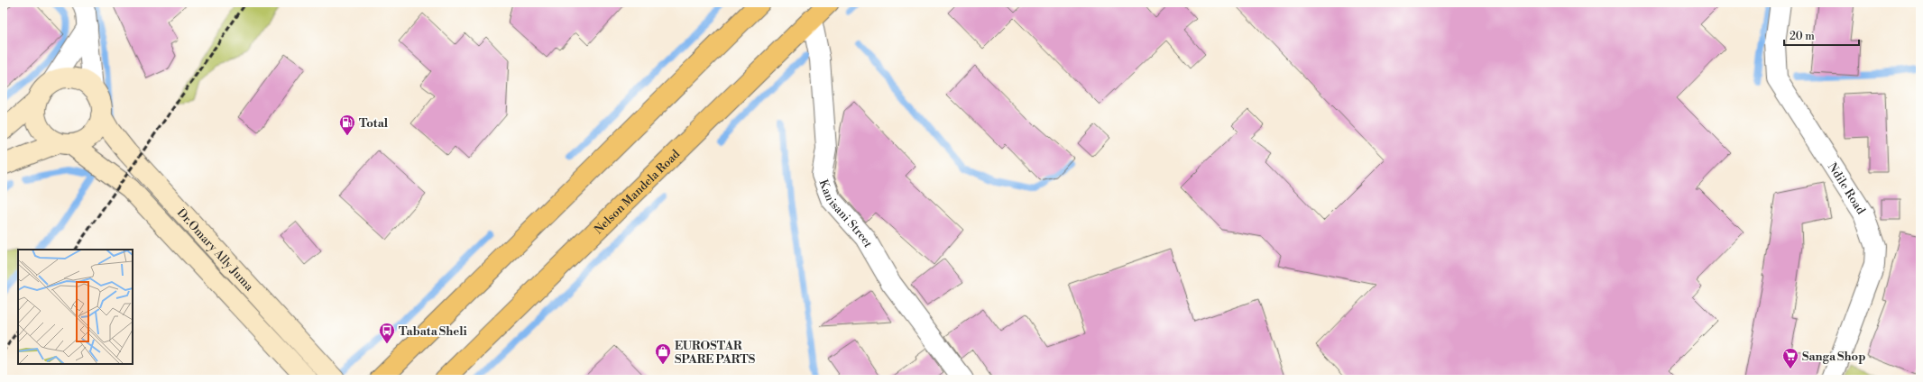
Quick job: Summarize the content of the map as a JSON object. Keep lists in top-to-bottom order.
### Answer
{
  "streets": {
    "main road": ["Nelson Mandela Road", "Dr.Omary Ally Juma"],
    "street": ["Ndile Road", "Kanisani Street"]
  },
  "crossings": [
    ["Nelson Mandela Road", "Kanisani Street"]
  ],
  "places": {
    "fuel station": ["Total"],
    "bus stop": ["Tabata Sheli"],
    "shop": ["EUROSTAR SPARE PARTS"],
    "supermarket": ["Sanga Shop"]
  },
  "scale_bar": "20 m"
}
